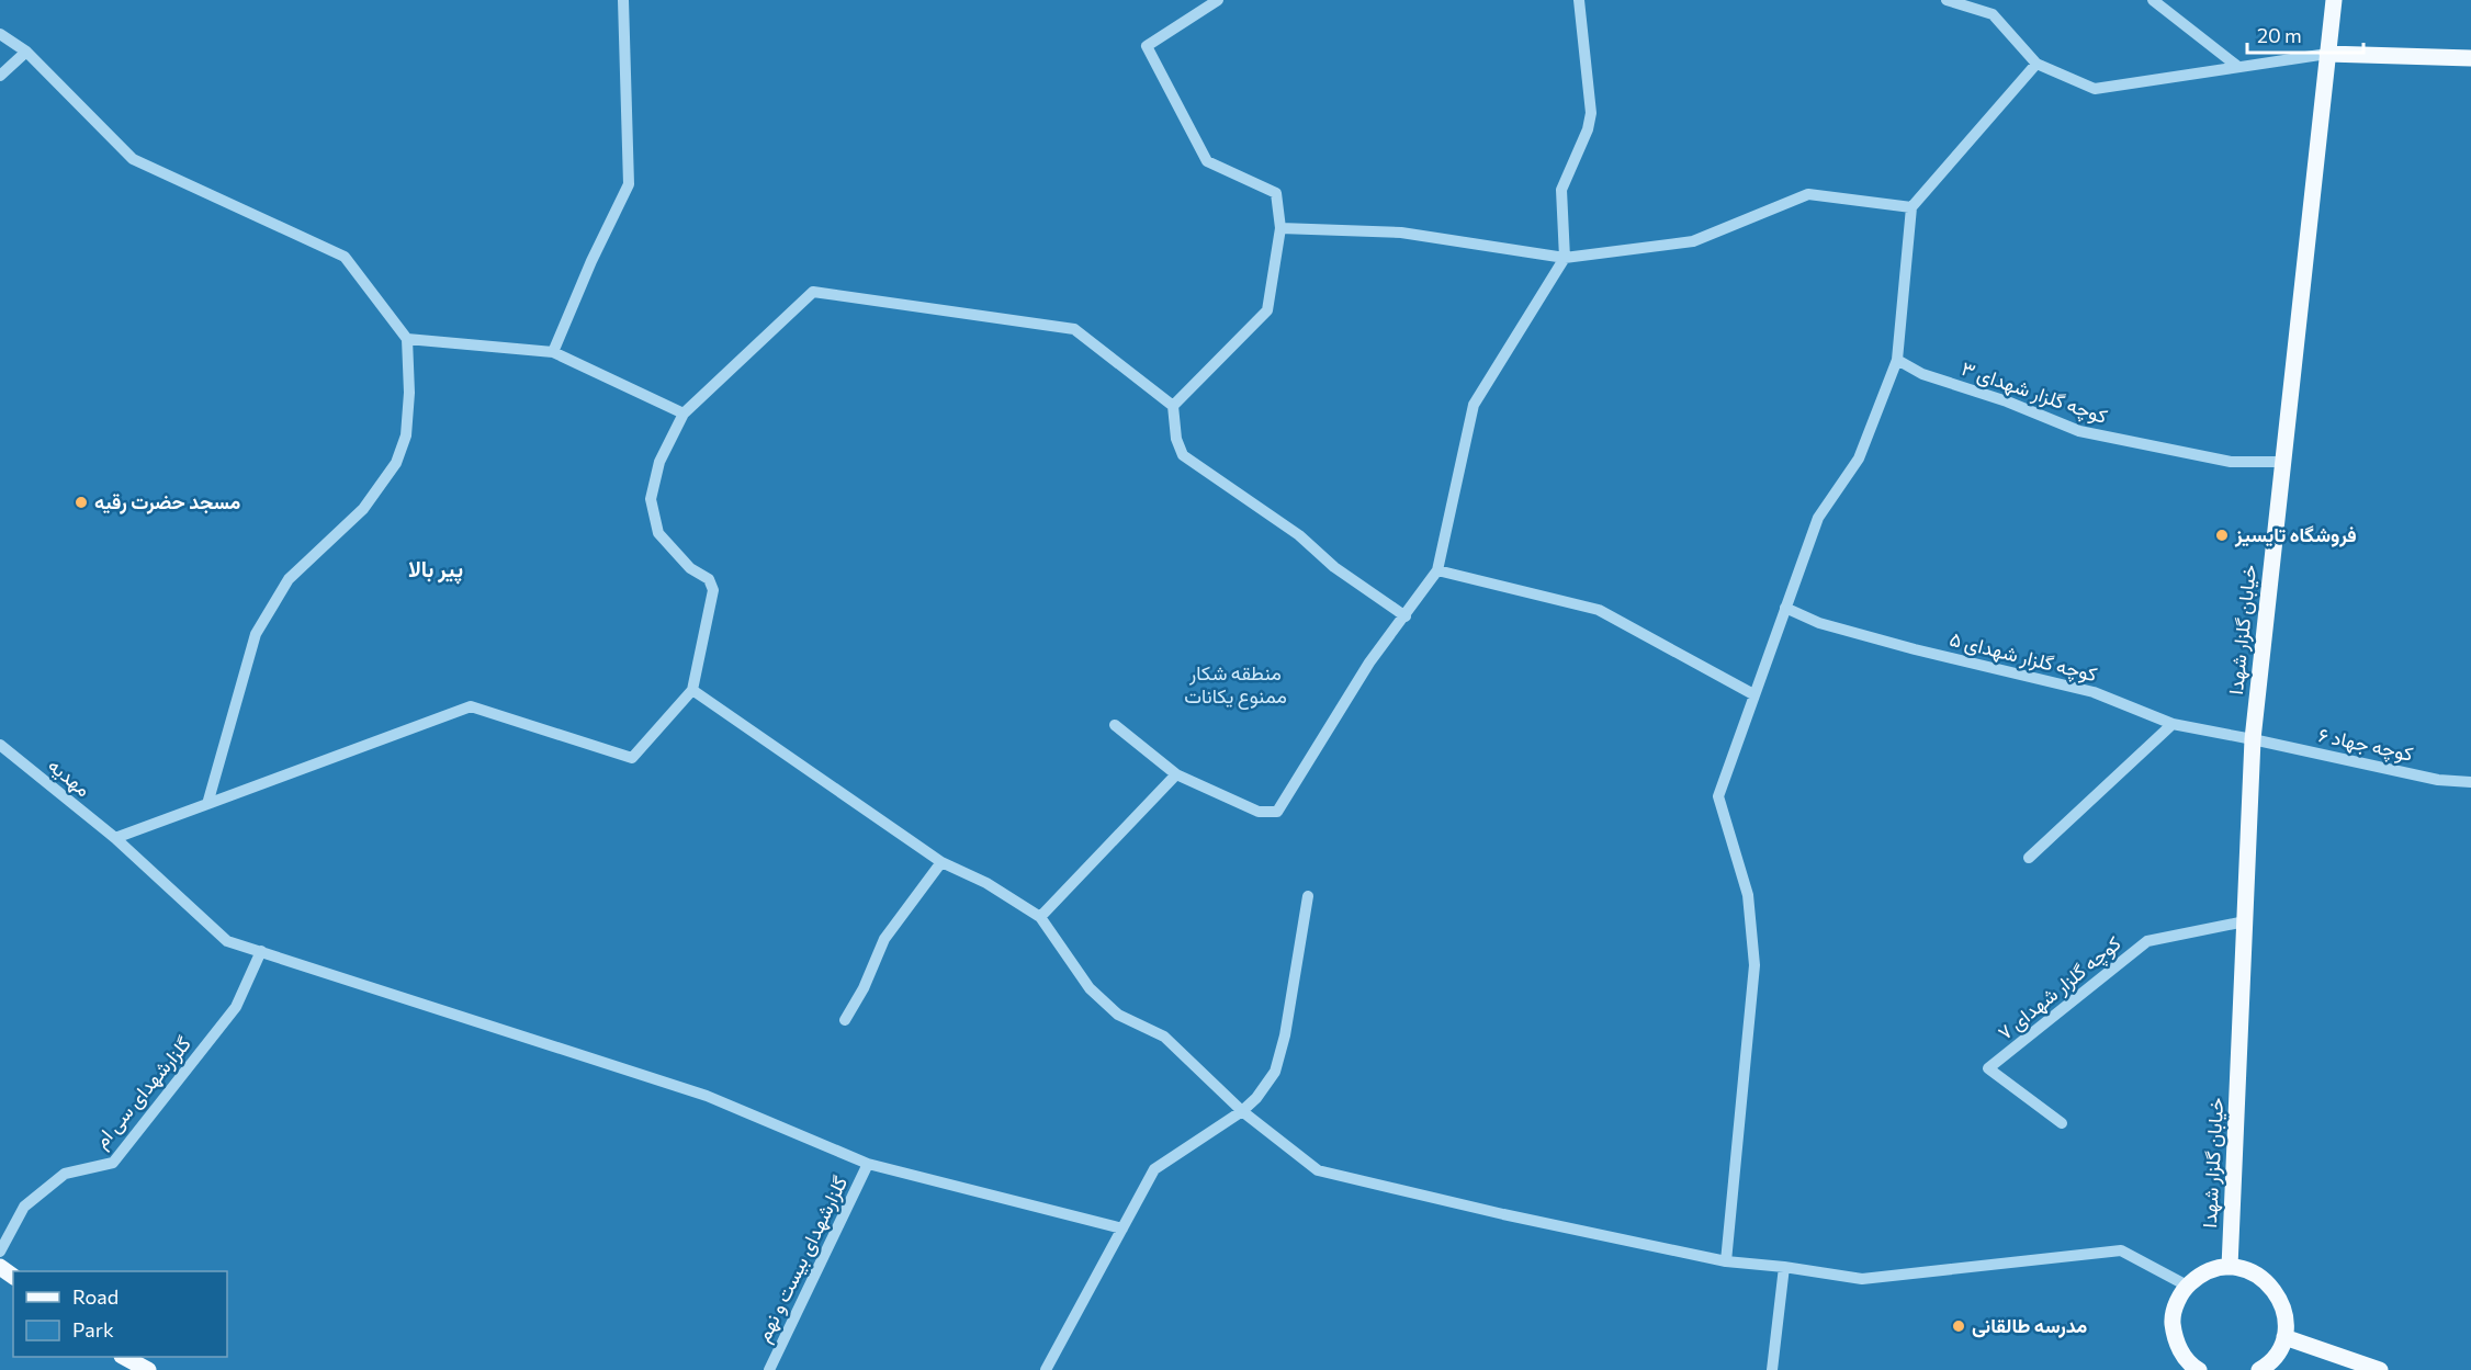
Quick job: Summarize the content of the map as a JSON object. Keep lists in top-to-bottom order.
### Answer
{
  "streets": {
    "main road": ["خیابان گلزار شهدا"],
    "street": [
      "کوچه گلزار شهدای ۳",
      "کوچه گلزار شهدای ۵",
      "کوچه جهاد ۶",
      "مهدیه",
      "کوچه گلزار شهدای ۷",
      "گلزارشهدای سی ام",
      "گلزارشهدای بیست و نهم"
    ]
  },
  "crossings": [
    ["کوچه گلزار شهدای ۳", "خیابان گلزار شهدا"],
    ["خیابان گلزار شهدا", "کوچه گلزار شهدای ۵"],
    ["خیابان گلزار شهدا", "کوچه جهاد ۶"],
    ["خیابان گلزار شهدا", "کوچه گلزار شهدای ۷"],
    ["کوچه گلزار شهدای ۵", "کوچه جهاد ۶"],
    ["مهدیه", "گلزارشهدای سی ام"],
    ["مهدیه", "گلزارشهدای بیست و نهم"]
  ],
  "districts": ["پیر بالا"],
  "parks": ["منطقه شکار ممنوع یکانات"],
  "places": ["مسجد حضرت رقیه", "فروشگاه تایسیز", "مدرسه طالقانی"],
  "legend": ["Road", "Park"],
  "scale_bar": "20 m"
}
